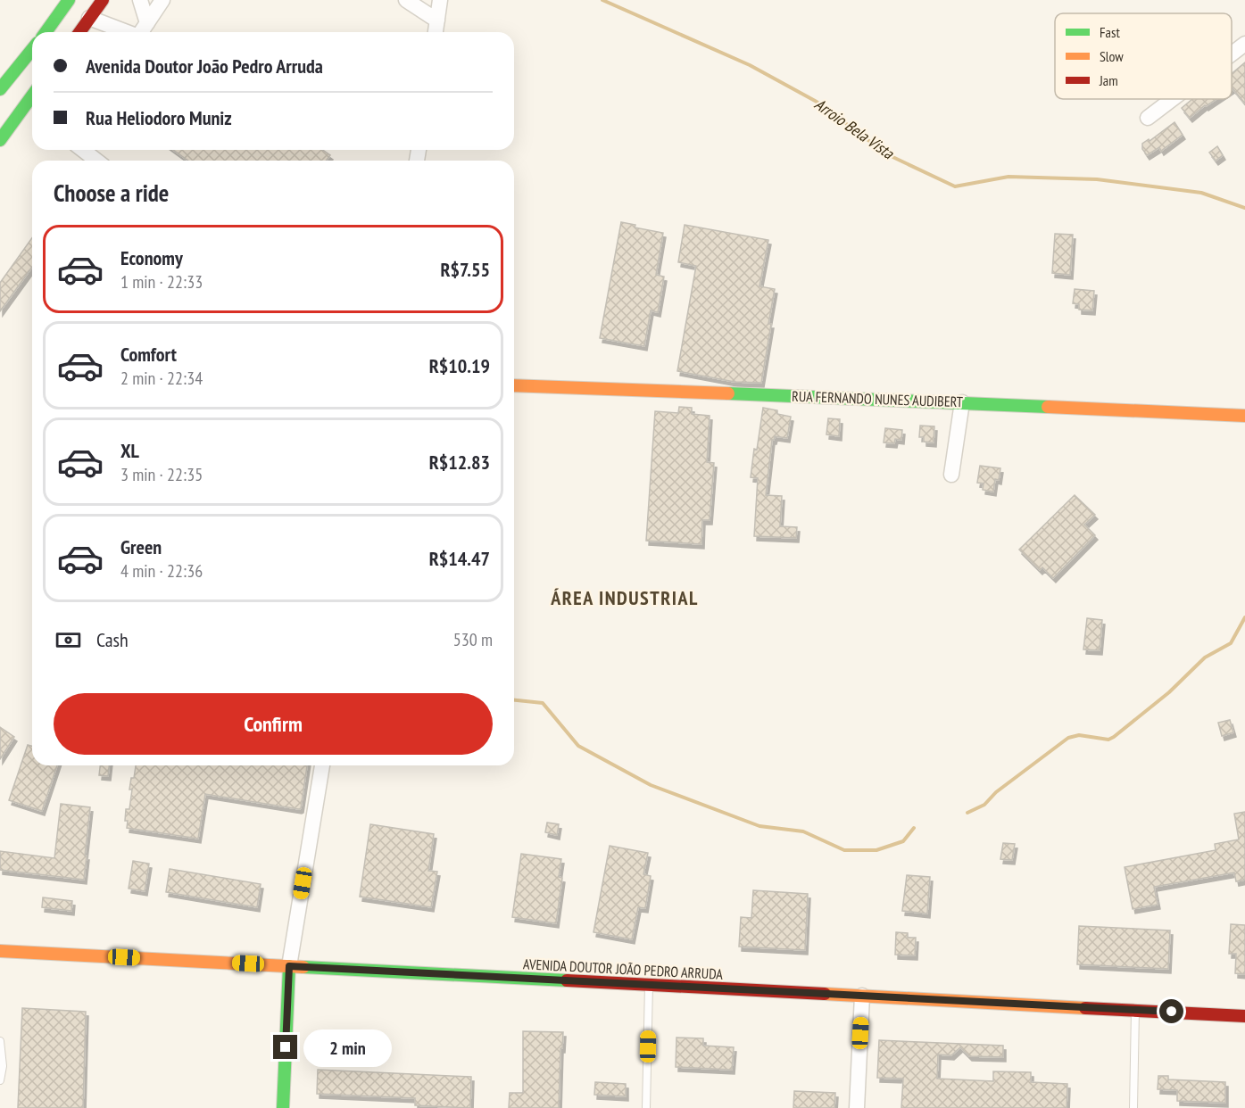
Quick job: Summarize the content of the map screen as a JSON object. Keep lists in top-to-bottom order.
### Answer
{
  "streets": {
    "main road": ["RUA FERNANDO NUNES AUDIBERT", "AVENIDA DOUTOR JOÃO PEDRO ARRUDA"]
  },
  "districts": ["ÁREA INDUSTRIAL"],
  "water": ["Arroio Bela Vista"],
  "legend": ["Fast", "Slow", "Jam"],
  "page": {
    "banner": ["Avenida Doutor João Pedro Arruda", "Rua Heliodoro Muniz"],
    "heading": "Choose a ride",
    "list": [
      {
        "name": "Economy",
        "note": "1 min · 22:33",
        "value": "R$7.55"
      },
      {
        "name": "Comfort",
        "note": "2 min · 22:34",
        "value": "R$10.19"
      },
      {
        "name": "XL",
        "note": "3 min · 22:35",
        "value": "R$12.83"
      },
      {
        "name": "Green",
        "note": "4 min · 22:36",
        "value": "R$14.47"
      }
    ],
    "pay": ["Cash", "530 m"],
    "buttons": "Confirm",
    "bubble": "2 min"
  }
}
